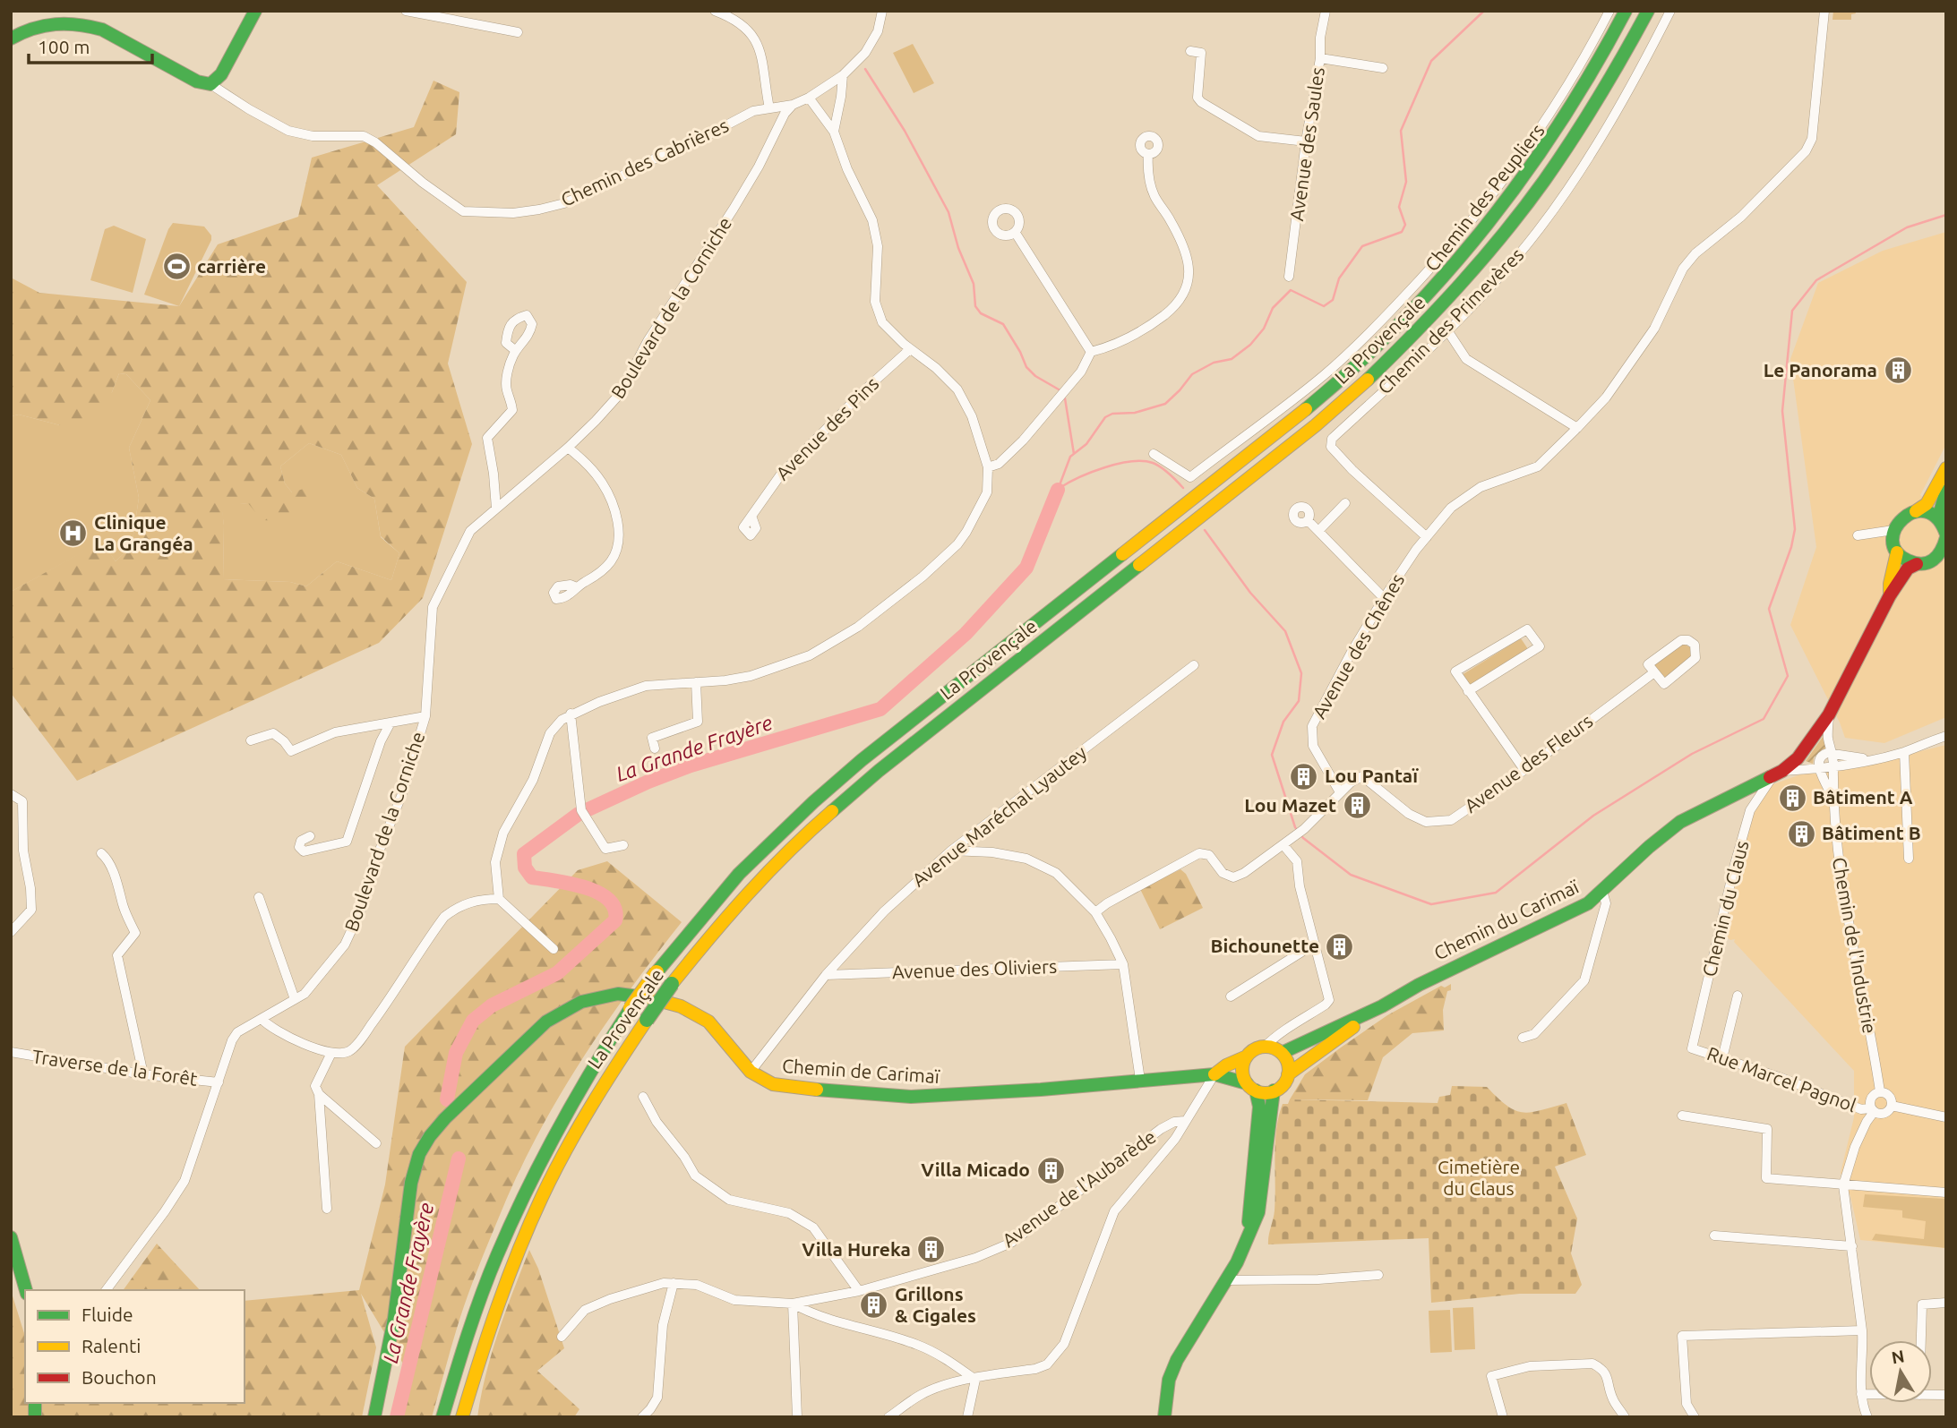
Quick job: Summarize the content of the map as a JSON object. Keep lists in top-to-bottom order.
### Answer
{
  "streets": {
    "main road": ["La Provençale", "Chemin du Carimaï", "Chemin de Carimaï"],
    "street": [
      "Avenue des Saules",
      "Chemin des Cabrières",
      "Chemin des Peupliers",
      "Boulevard de la Corniche",
      "Chemin des Primevères",
      "Avenue des Pins",
      "Avenue des Chênes",
      "Avenue des Fleurs",
      "Avenue Maréchal Lyautey",
      "Chemin du Claus",
      "Chemin de l'Industrie",
      "Avenue des Oliviers",
      "Traverse de la Forêt",
      "Rue Marcel Pagnol",
      "Avenue de l'Aubarède"
    ]
  },
  "crossings": [
    ["Chemin des Cabrières", "Boulevard de la Corniche"],
    ["Boulevard de la Corniche", "Traverse de la Forêt"],
    ["Chemin des Primevères", "Avenue des Chênes"],
    ["Avenue des Chênes", "Avenue des Fleurs"],
    ["Avenue Maréchal Lyautey", "Avenue des Oliviers"],
    ["Avenue Maréchal Lyautey", "Chemin de Carimaï"],
    ["Chemin du Claus", "Chemin du Carimaï"],
    ["Chemin du Claus", "Rue Marcel Pagnol"],
    ["Chemin du Carimaï", "Chemin de Carimaï"],
    ["Chemin de l'Industrie", "Rue Marcel Pagnol"]
  ],
  "water": ["La Grande Frayère"],
  "parks": ["Cimetière du Claus"],
  "places": {
    "sports": ["carrière"],
    "building": [
      "Le Panorama",
      "Lou Pantaï",
      "Bâtiment A",
      "Lou Mazet",
      "Bâtiment B",
      "Bichounette",
      "Villa Micado",
      "Villa Hureka",
      "Grillons & Cigales"
    ],
    "hospital": ["Clinique La Grangéa"]
  },
  "legend": ["Fluide", "Ralenti", "Bouchon"],
  "scale_bar": "100 m",
  "north": "top"
}
